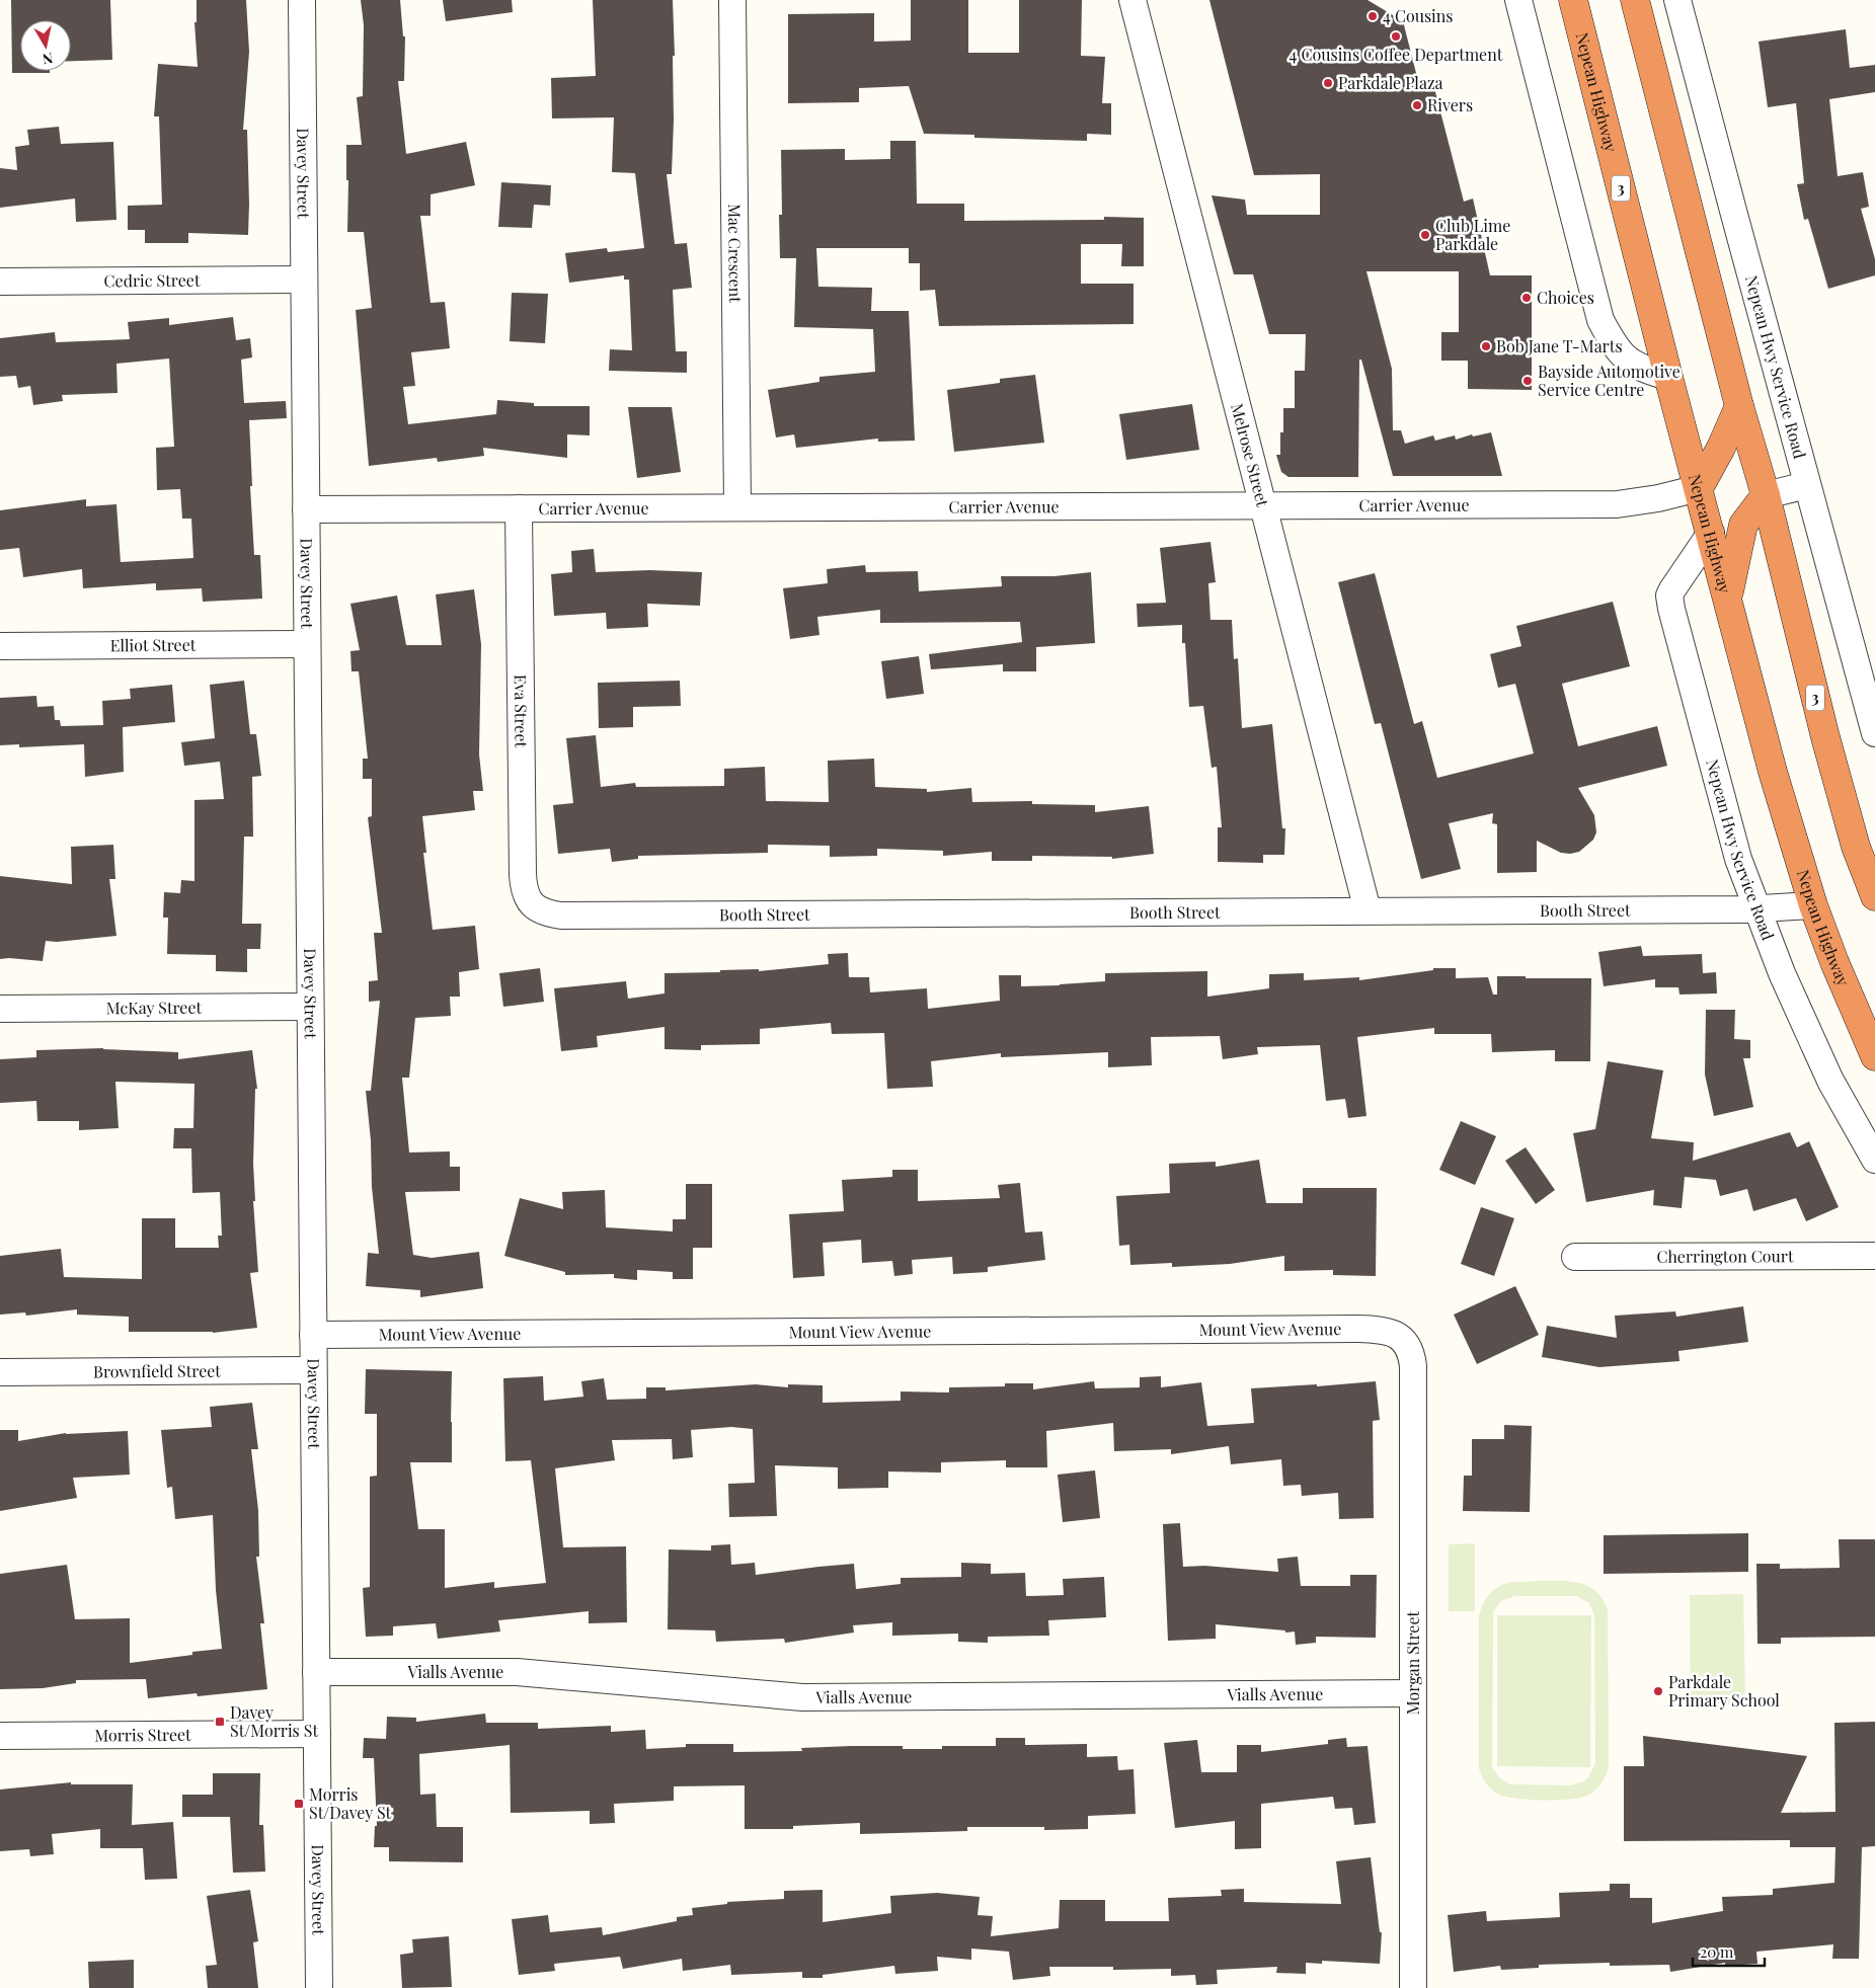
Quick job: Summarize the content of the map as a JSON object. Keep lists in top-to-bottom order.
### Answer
{
  "streets": {
    "highway": ["Nepean Highway", "3"],
    "street": [
      "Davey Street",
      "Mac Crescent",
      "Cedric Street",
      "Nepean Hwy Service Road",
      "Melrose Street",
      "Carrier Avenue",
      "Elliot Street",
      "Eva Street",
      "Booth Street",
      "McKay Street",
      "Cherrington Court",
      "Mount View Avenue",
      "Brownfield Street",
      "Morgan Street",
      "Vialls Avenue",
      "Morris Street"
    ]
  },
  "crossings": [
    ["Nepean Highway", "Nepean Hwy Service Road"],
    ["Nepean Highway", "Carrier Avenue"],
    ["Nepean Highway", "Booth Street"],
    ["Davey Street", "Cedric Street"],
    ["Davey Street", "Carrier Avenue"],
    ["Davey Street", "Elliot Street"],
    ["Davey Street", "McKay Street"],
    ["Davey Street", "Mount View Avenue"],
    ["Davey Street", "Brownfield Street"],
    ["Davey Street", "Vialls Avenue"],
    ["Davey Street", "Morris Street"],
    ["Mac Crescent", "Carrier Avenue"],
    ["Nepean Hwy Service Road", "Booth Street"],
    ["Melrose Street", "Carrier Avenue"],
    ["Melrose Street", "Booth Street"],
    ["Carrier Avenue", "Eva Street"],
    ["Eva Street", "Booth Street"],
    ["Mount View Avenue", "Morgan Street"],
    ["Morgan Street", "Vialls Avenue"]
  ],
  "places": {
    "other": [
      "4 Cousins",
      "4 Cousins Coffee Department",
      "Parkdale Plaza",
      "Rivers",
      "Club Lime Parkdale",
      "Choices",
      "Bob Jane T-Marts",
      "Bayside Automotive Service Centre",
      "Parkdale Primary School"
    ],
    "transit": ["Davey St/Morris St", "Morris St/Davey St"]
  },
  "scale_bar": "20 m",
  "north": "bottom"
}
